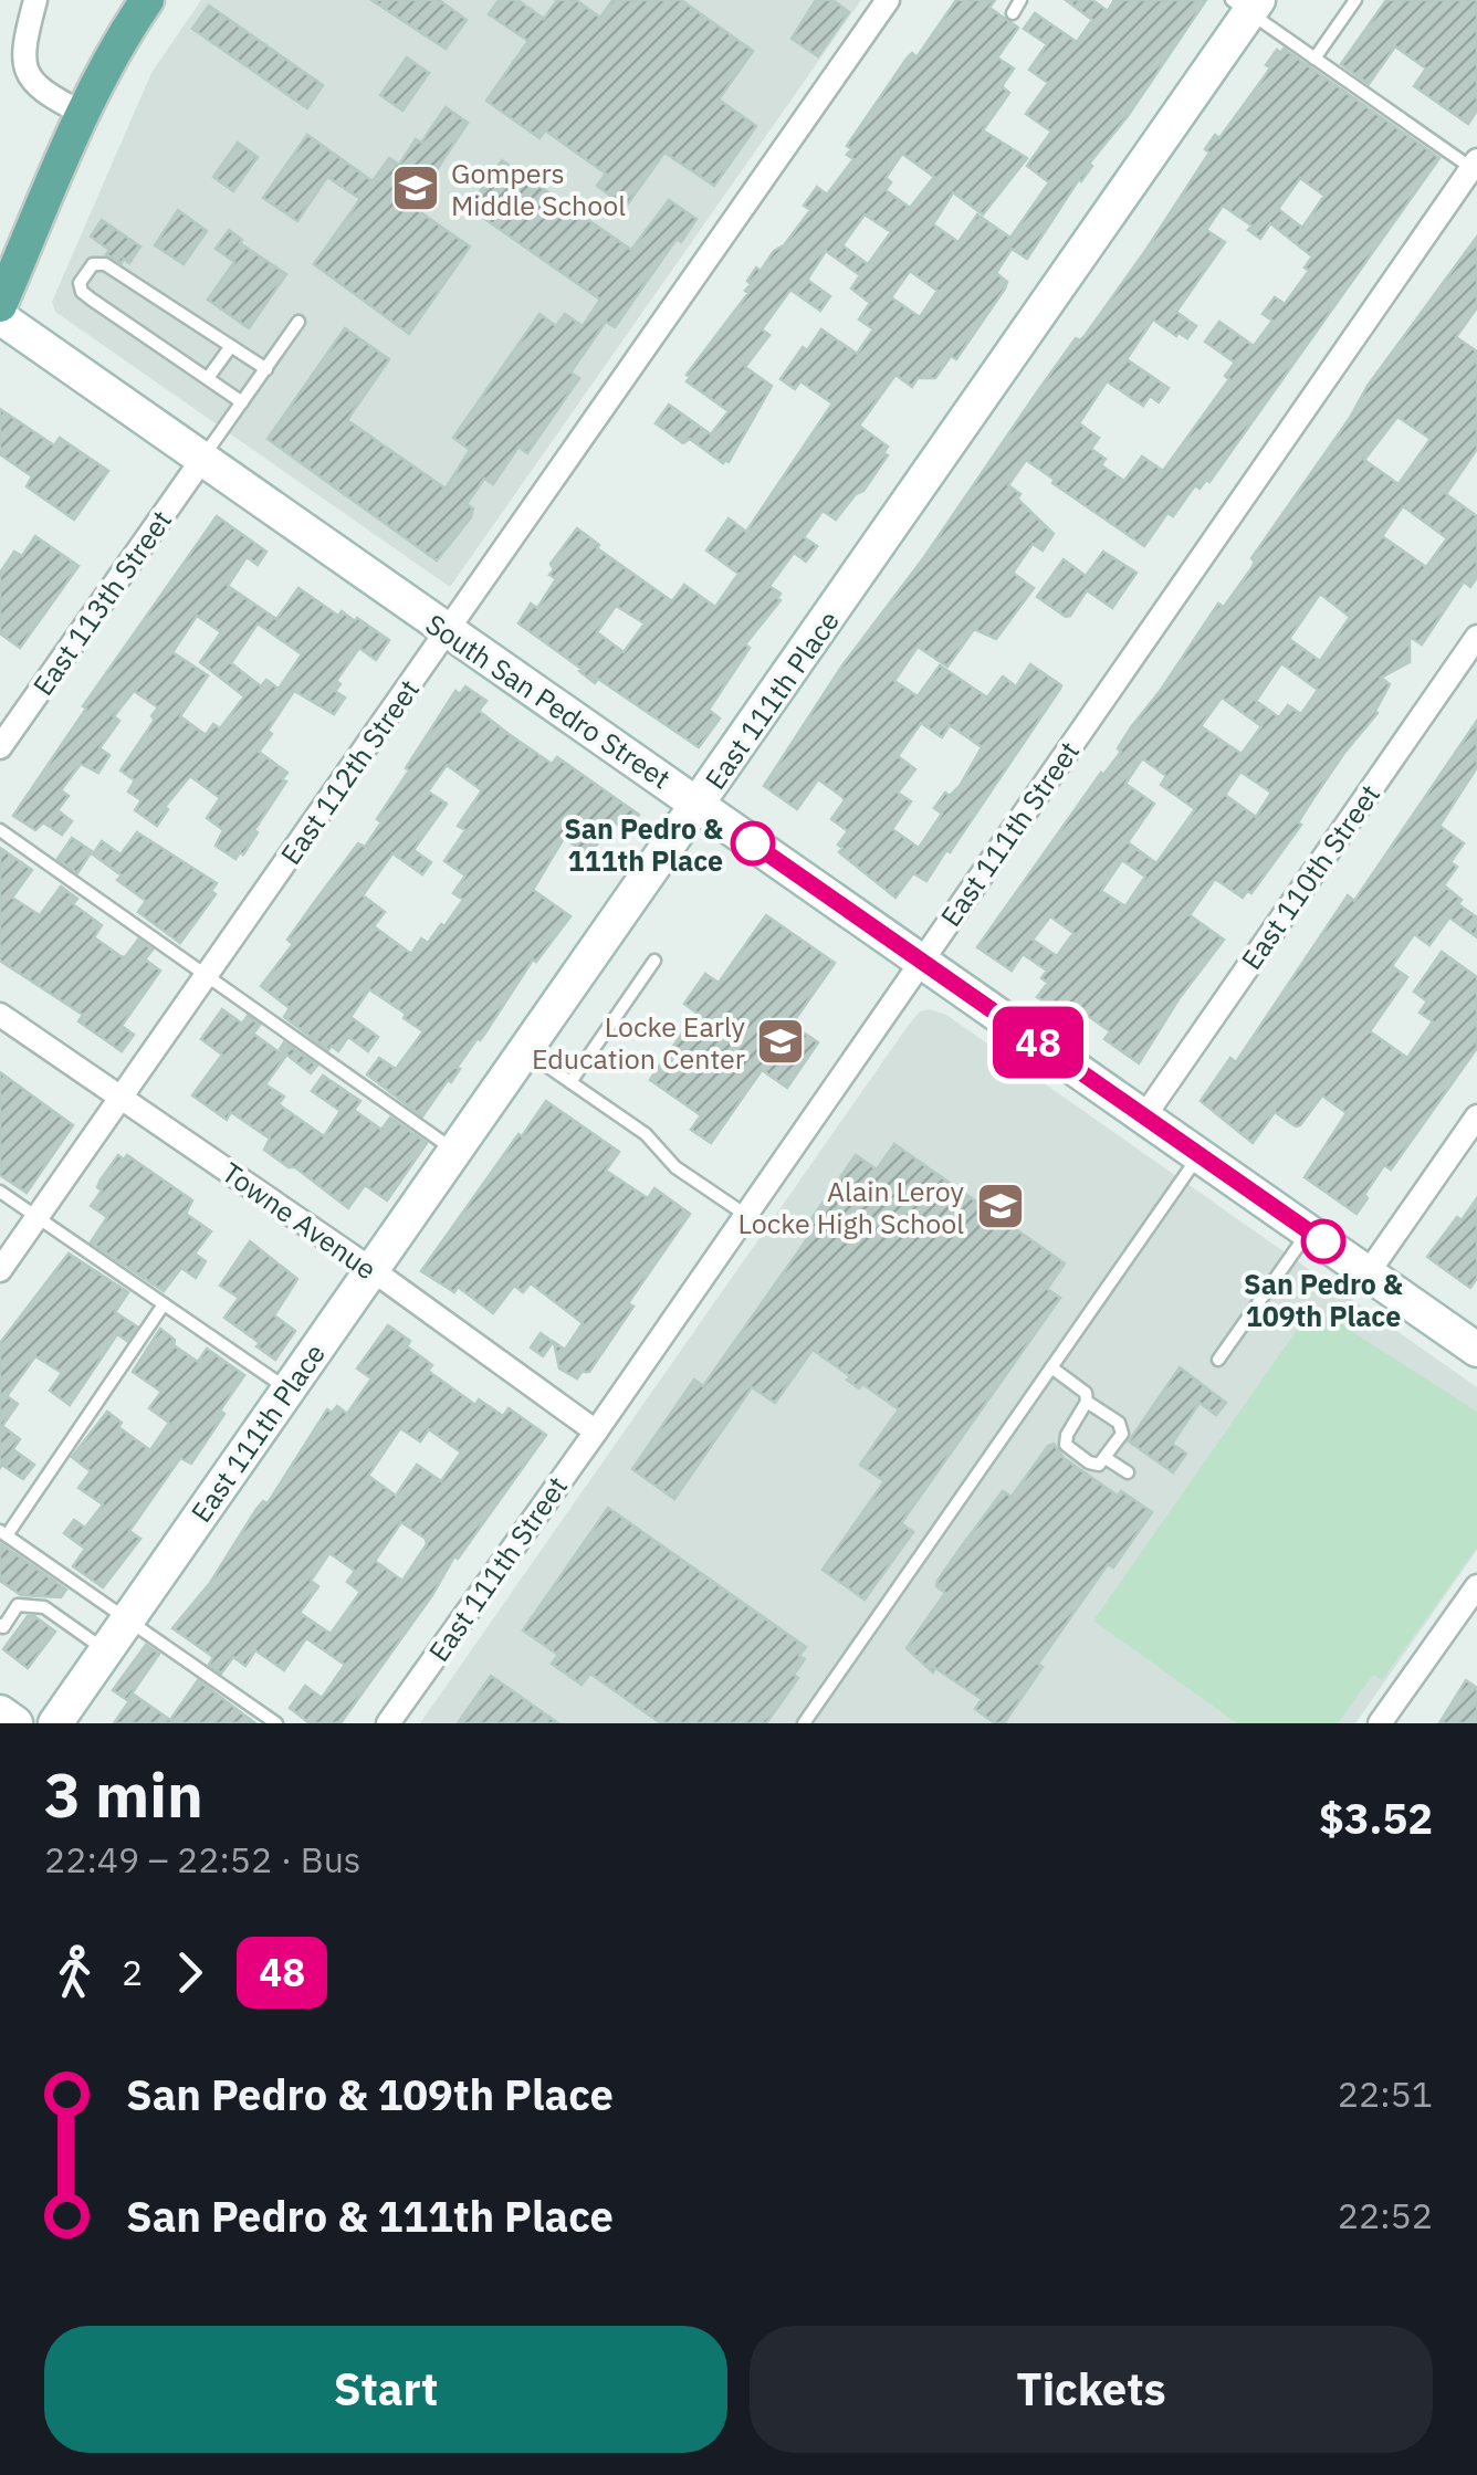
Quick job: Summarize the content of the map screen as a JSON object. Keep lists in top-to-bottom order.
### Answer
{
  "streets": {
    "street": [
      "East 113th Street",
      "East 111th Place",
      "South San Pedro Street",
      "East 112th Street",
      "East 111th Street",
      "East 110th Street",
      "Towne Avenue"
    ]
  },
  "crossings": [
    ["East 113th Street", "South San Pedro Street"],
    ["East 111th Place", "South San Pedro Street"],
    ["East 111th Place", "Towne Avenue"],
    ["South San Pedro Street", "East 112th Street"],
    ["South San Pedro Street", "East 111th Street"],
    ["South San Pedro Street", "East 110th Street"],
    ["East 112th Street", "Towne Avenue"],
    ["East 111th Street", "Towne Avenue"]
  ],
  "places": {
    "school or university": ["Gompers Middle School", "Locke Early Education Center", "Alain Leroy Locke High School"],
    "other": ["San Pedro & 111th Place", "San Pedro & 109th Place"]
  },
  "lines": ["bus line 48"],
  "page": {
    "on_map": "48",
    "heading": ["3 min", "22:49 – 22:52 · Bus", "$3.52"],
    "legs": ["2", "48"],
    "list": [
      {
        "name": "San Pedro & 109th Place",
        "value": "22:51"
      },
      {
        "name": "San Pedro & 111th Place",
        "value": "22:52"
      }
    ],
    "buttons": ["Start", "Tickets"]
  }
}
